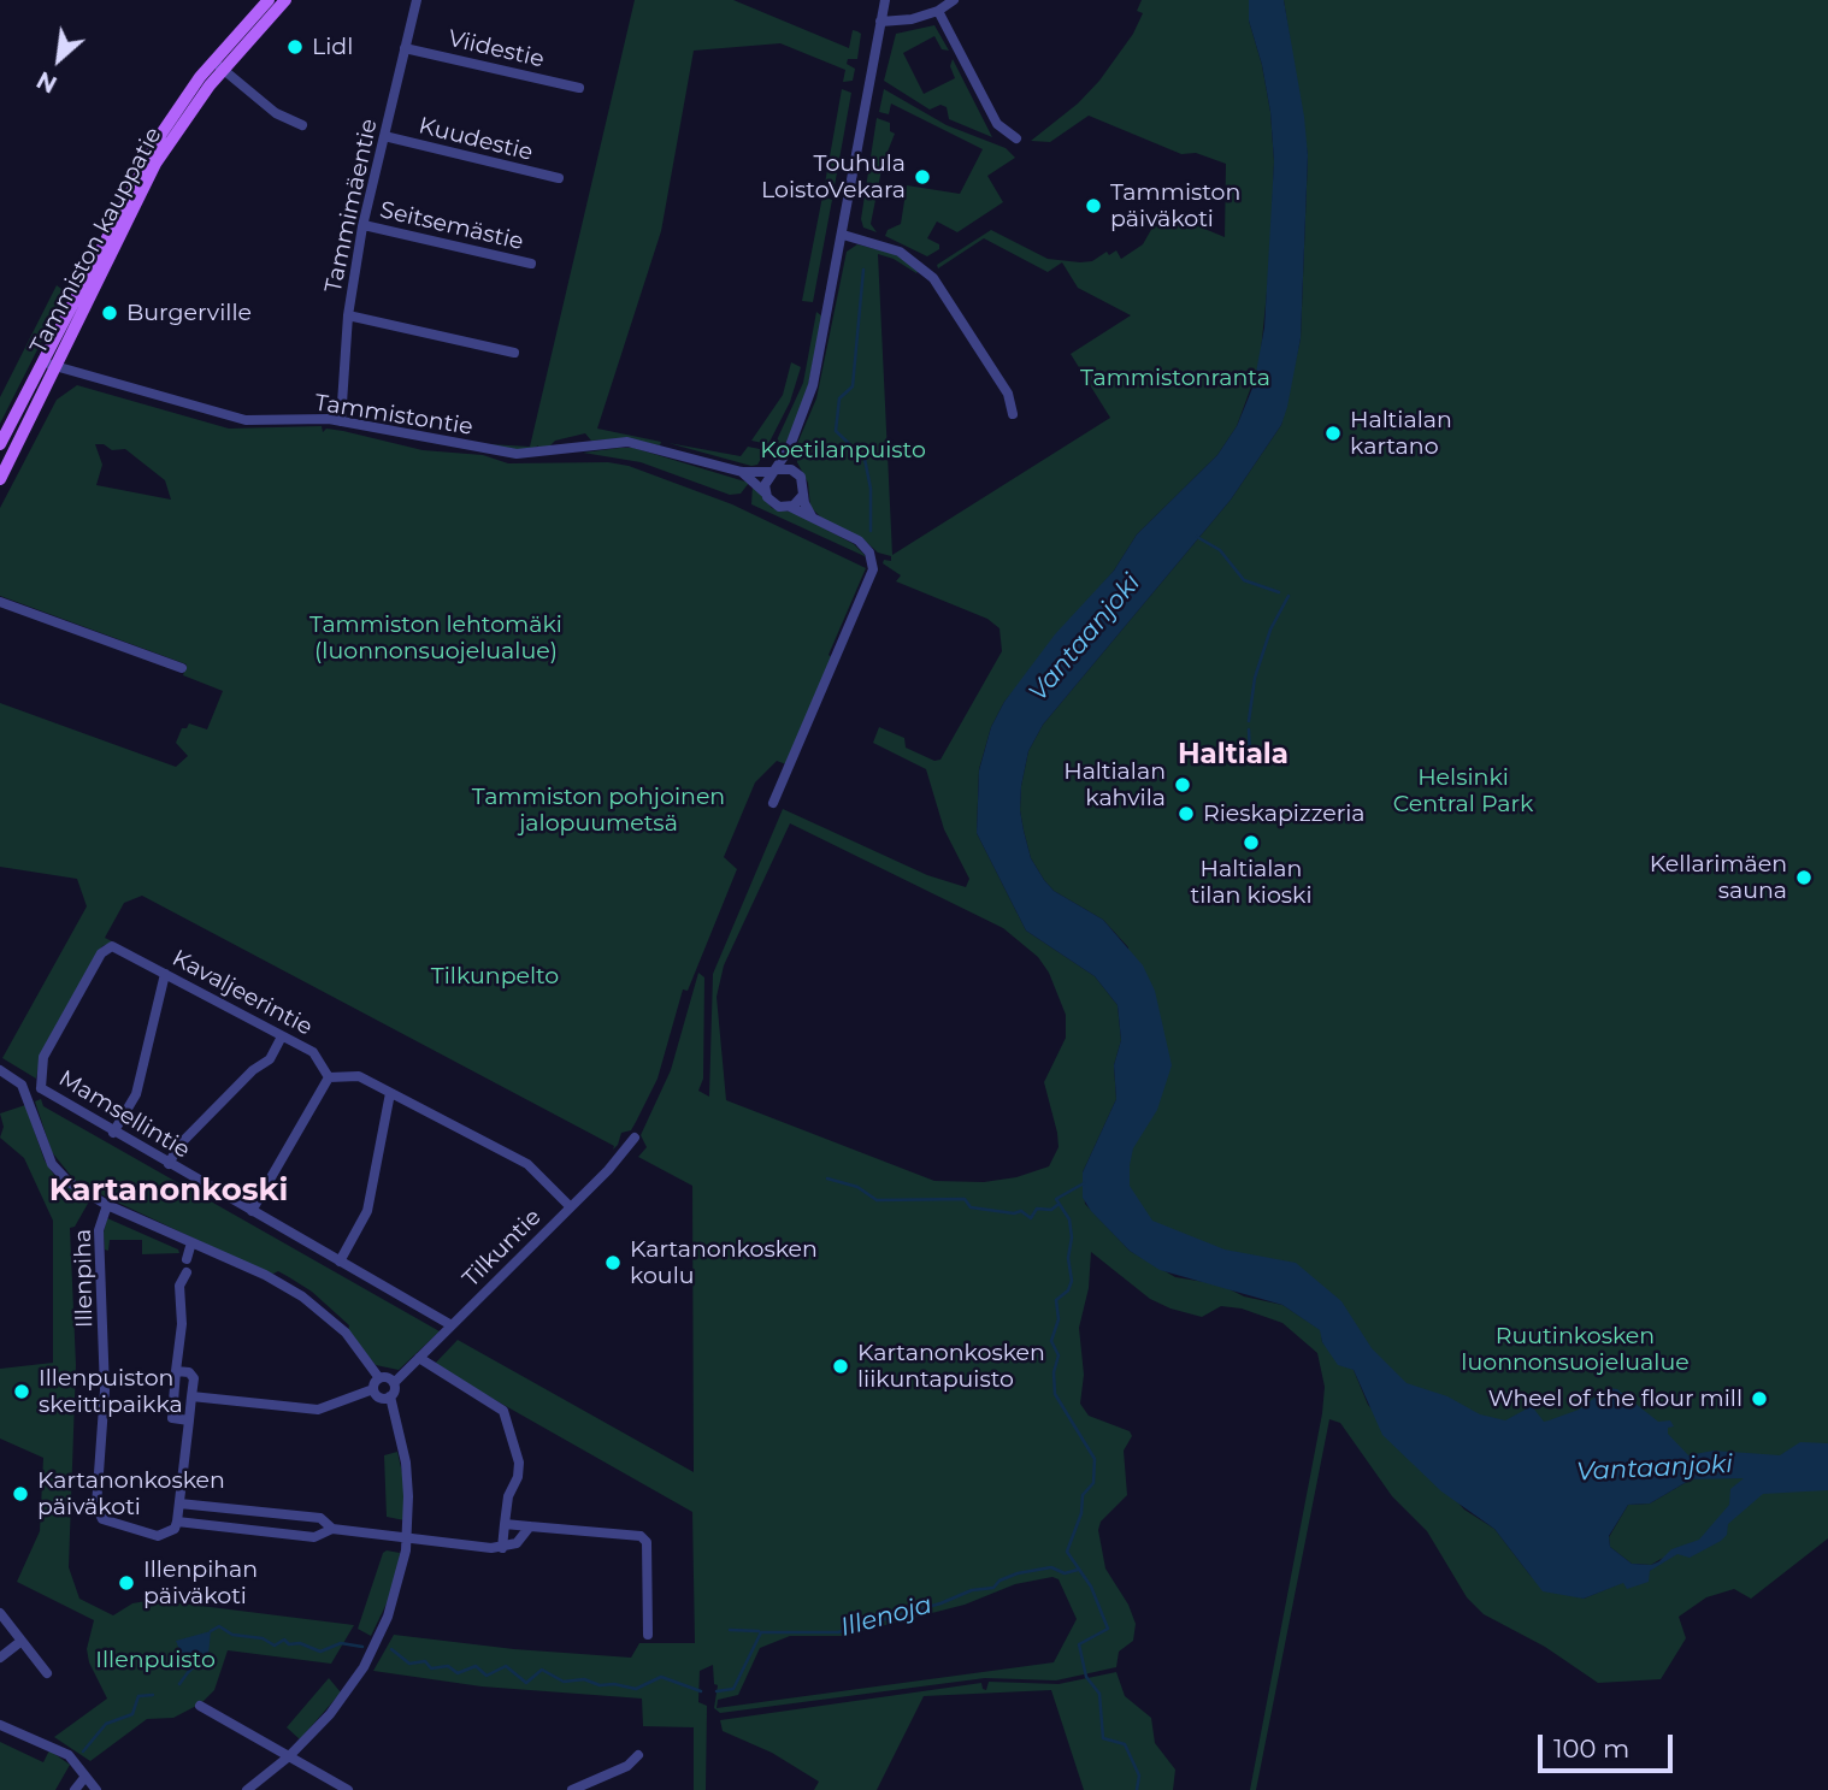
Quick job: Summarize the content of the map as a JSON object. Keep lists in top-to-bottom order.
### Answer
{
  "streets": {
    "main road": ["Tammiston kauppatie"],
    "street": [
      "Viidestie",
      "Kuudestie",
      "Tammimäentie",
      "Seitsemästie",
      "Tammistontie",
      "Kavaljeerintie",
      "Mamsellintie",
      "Tilkuntie",
      "Illenpiha"
    ]
  },
  "crossings": [
    ["Viidestie", "Tammimäentie"],
    ["Kuudestie", "Tammimäentie"],
    ["Tammimäentie", "Seitsemästie"],
    ["Tammimäentie", "Tammistontie"],
    ["Tammiston kauppatie", "Tammistontie"],
    ["Kavaljeerintie", "Mamsellintie"],
    ["Mamsellintie", "Tilkuntie"]
  ],
  "districts": ["Haltiala", "Kartanonkoski"],
  "water": ["Vantaanjoki", "Illenoja"],
  "parks": [
    "Tammistonranta",
    "Koetilanpuisto",
    "Tammiston lehtomäki (luonnonsuojelualue)",
    "Helsinki Central Park",
    "Tammiston pohjoinen jalopuumetsä",
    "Tilkunpelto",
    "Ruutinkosken luonnonsuojelualue",
    "Illenpuisto"
  ],
  "places": [
    "Lidl",
    "Touhula LoistoVekara",
    "Tammiston päiväkoti",
    "Burgerville",
    "Haltialan kartano",
    "Haltialan kahvila",
    "Rieskapizzeria",
    "Haltialan tilan kioski",
    "Kellarimäen sauna",
    "Kartanonkosken koulu",
    "Kartanonkosken liikuntapuisto",
    "Illenpuiston skeittipaikka",
    "Wheel of the flour mill",
    "Kartanonkosken päiväkoti",
    "Illenpihan päiväkoti"
  ],
  "scale_bar": "100 m",
  "north": "bottom left"
}
